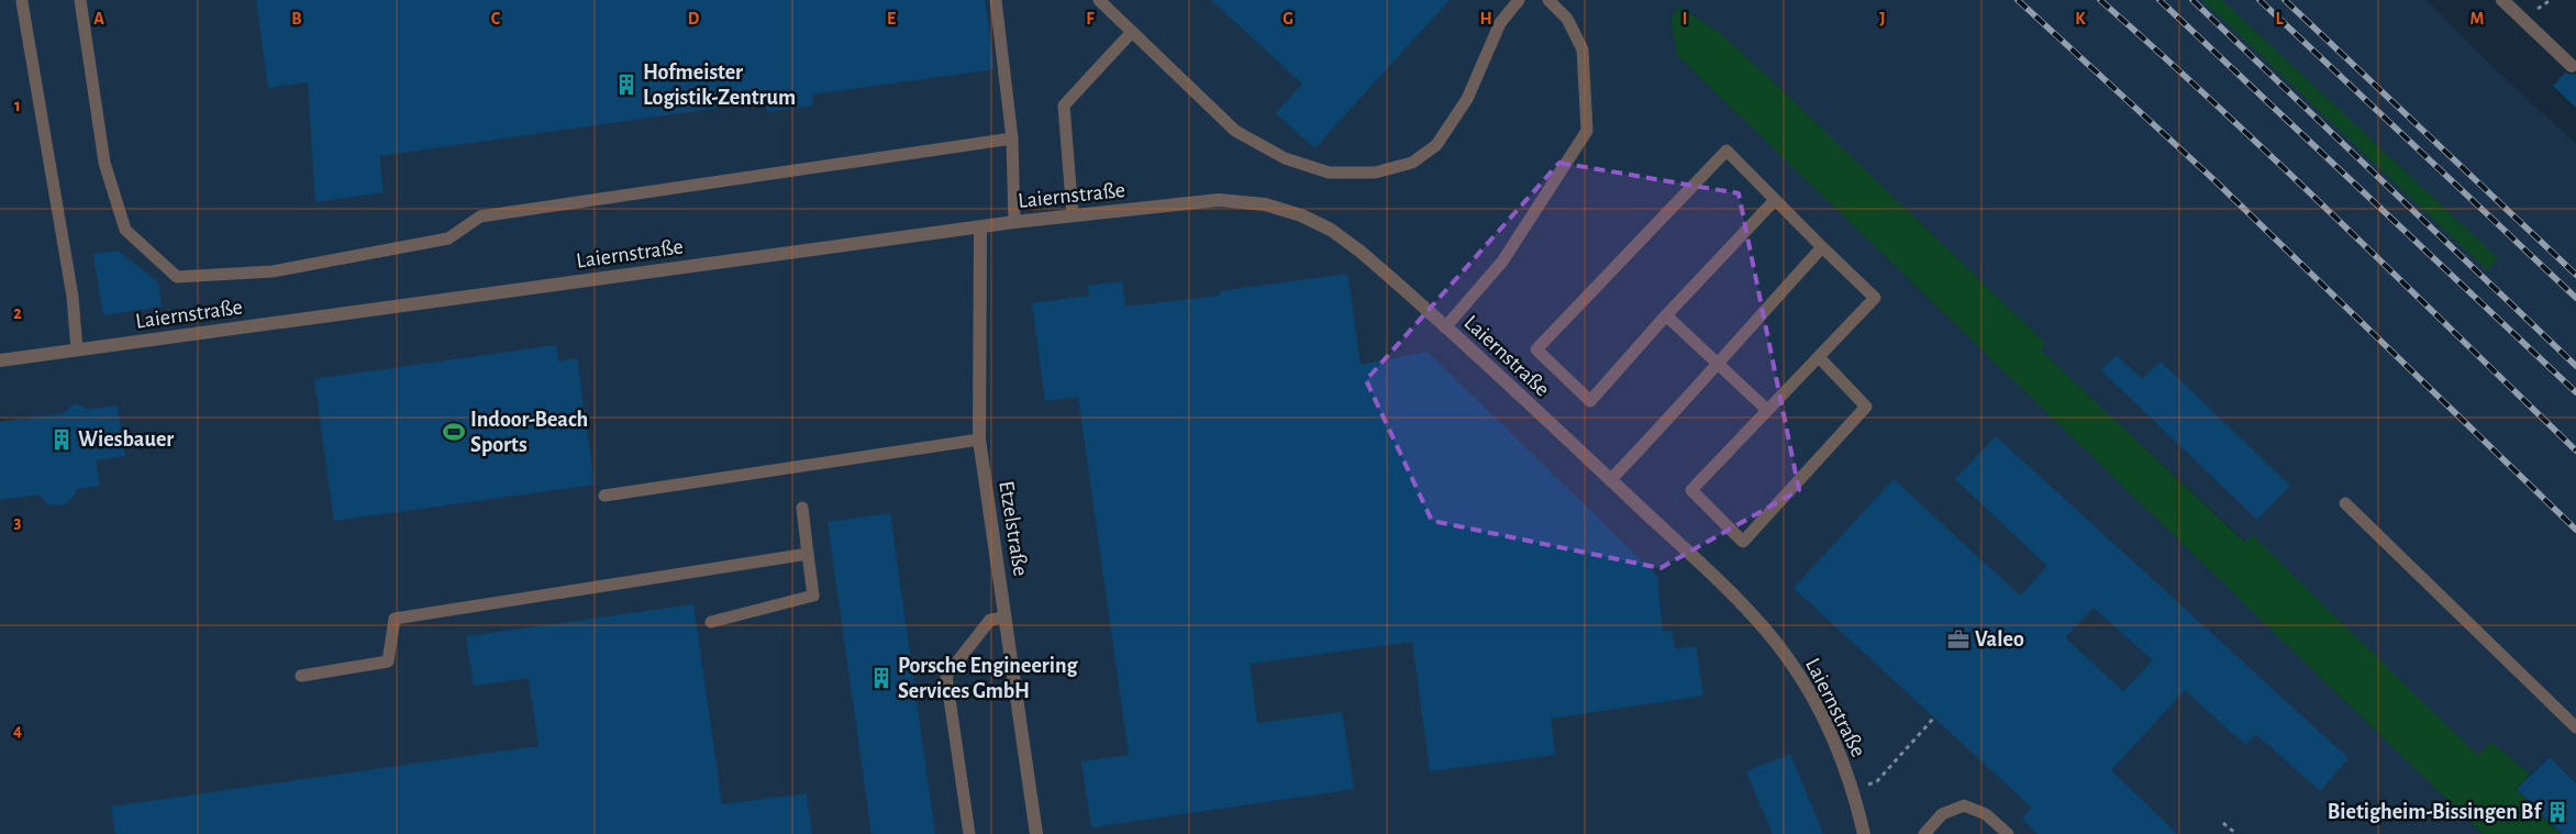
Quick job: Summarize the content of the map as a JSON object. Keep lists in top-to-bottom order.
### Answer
{
  "streets": {
    "street": ["Laiernstraße", "Etzelstraße"]
  },
  "crossings": [
    ["Laiernstraße", "Etzelstraße"]
  ],
  "places": {
    "building": [
      "Hofmeister Logistik-Zentrum",
      "Wiesbauer",
      "Porsche Engineering Services GmbH",
      "Bietigheim-Bissingen Bf"
    ],
    "sports": ["Indoor-Beach Sports"],
    "office": ["Valeo"]
  },
  "grid": {
    "columns": [
      "A",
      "B",
      "C",
      "D",
      "E",
      "F",
      "G",
      "H",
      "I",
      "J",
      "K",
      "L",
      "M"
    ],
    "rows": [
      "1",
      "2",
      "3",
      "4"
    ]
  }
}
